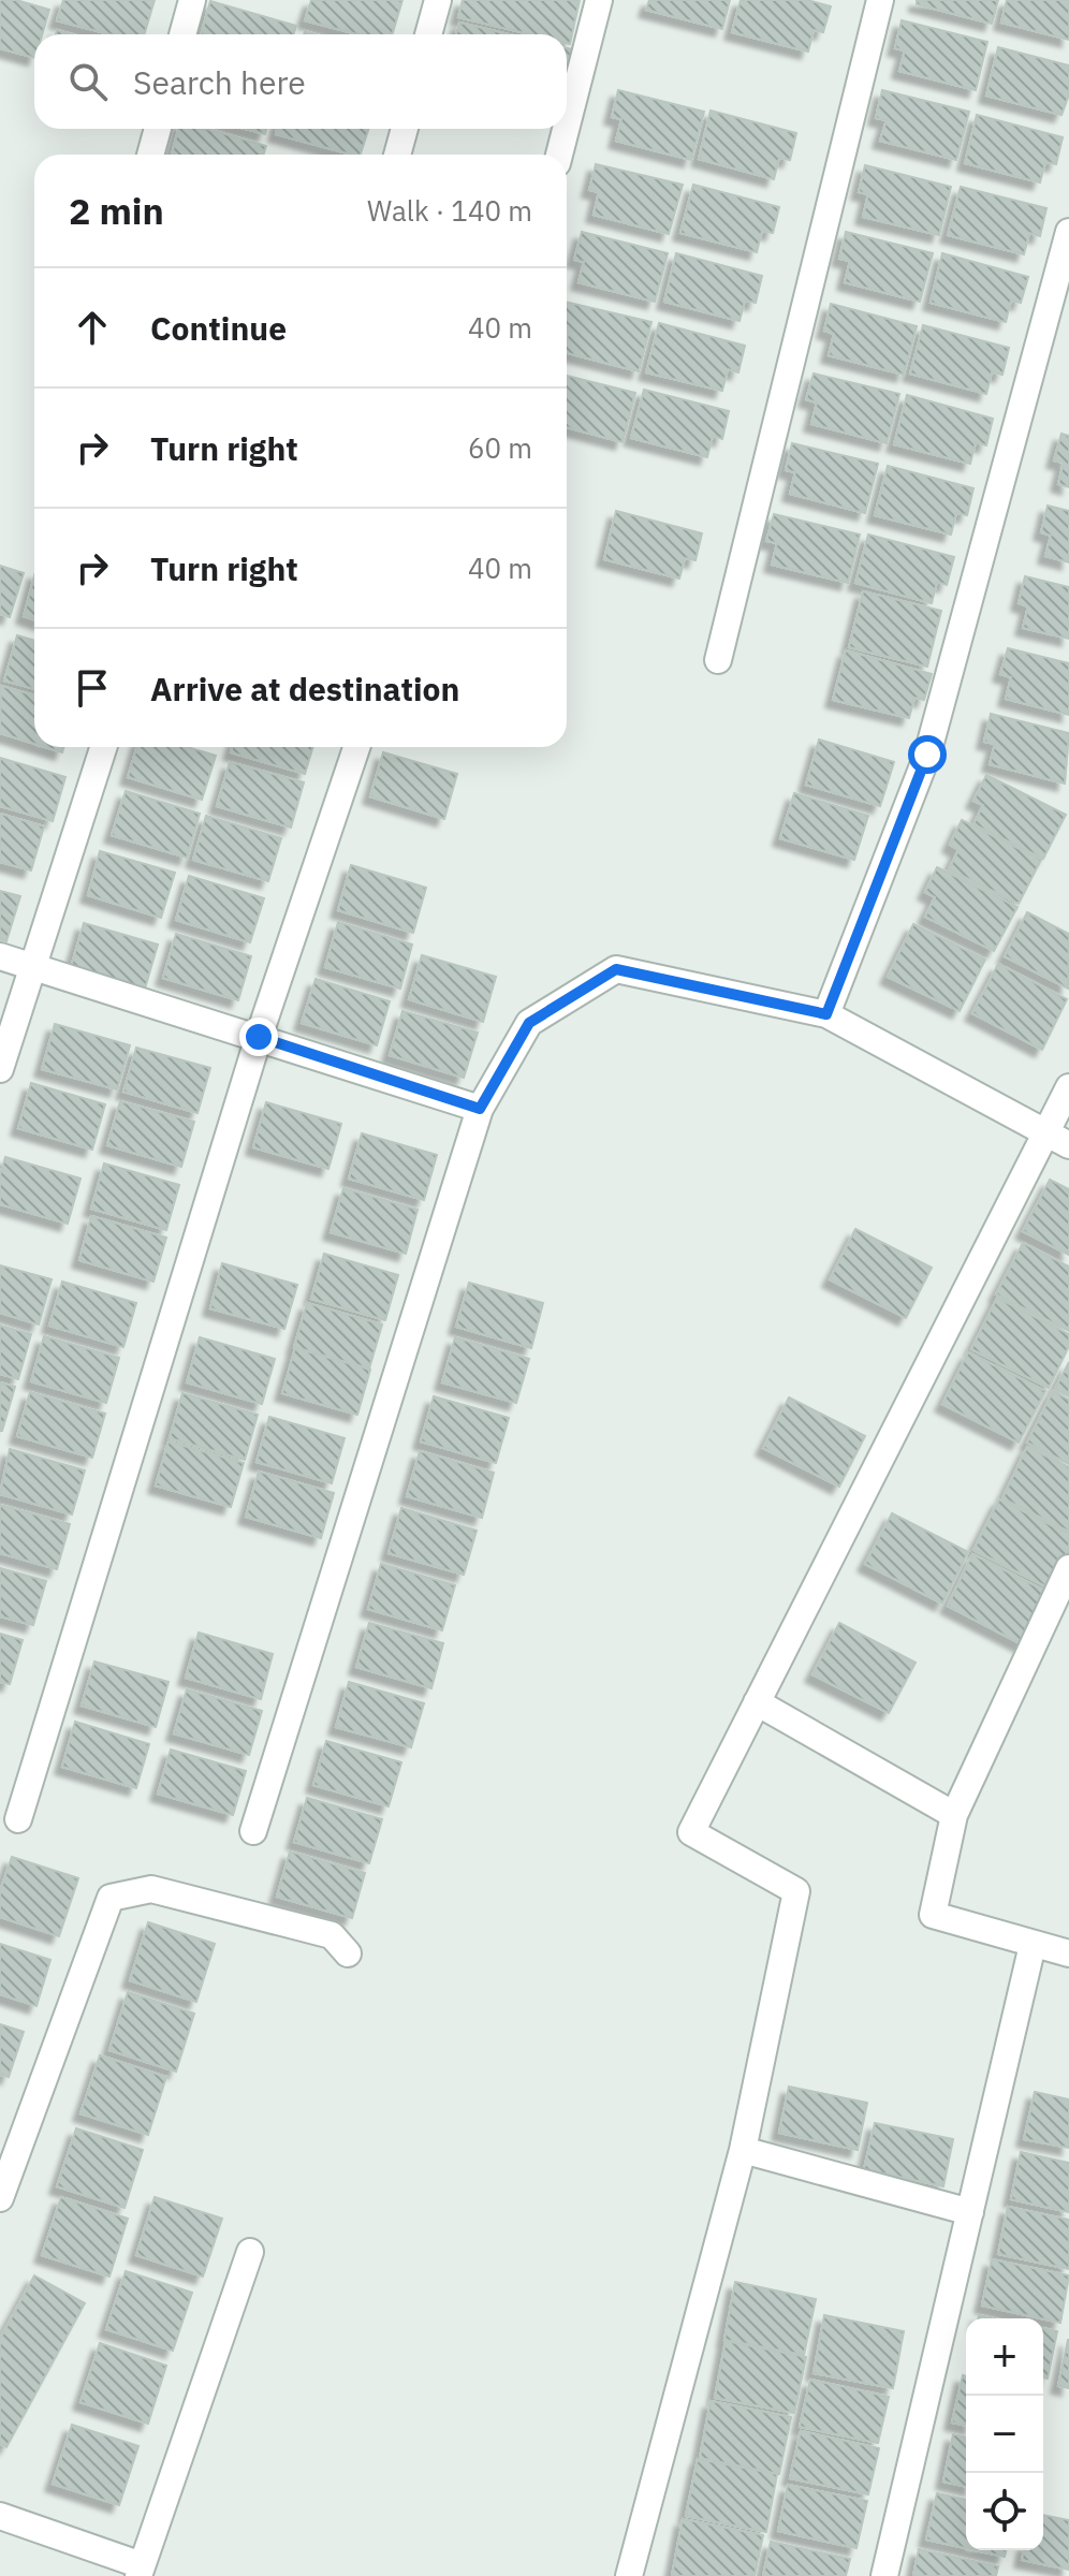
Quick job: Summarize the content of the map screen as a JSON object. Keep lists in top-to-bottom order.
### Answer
{
  "page": {
    "search": "Search here",
    "heading": ["2 min", "Walk · 140 m"],
    "list": [
      ["Continue", "40 m"],
      ["Turn right", "60 m"],
      ["Turn right", "40 m"],
      "Arrive at destination"
    ],
    "map_buttons": ["+", "−"]
  }
}
